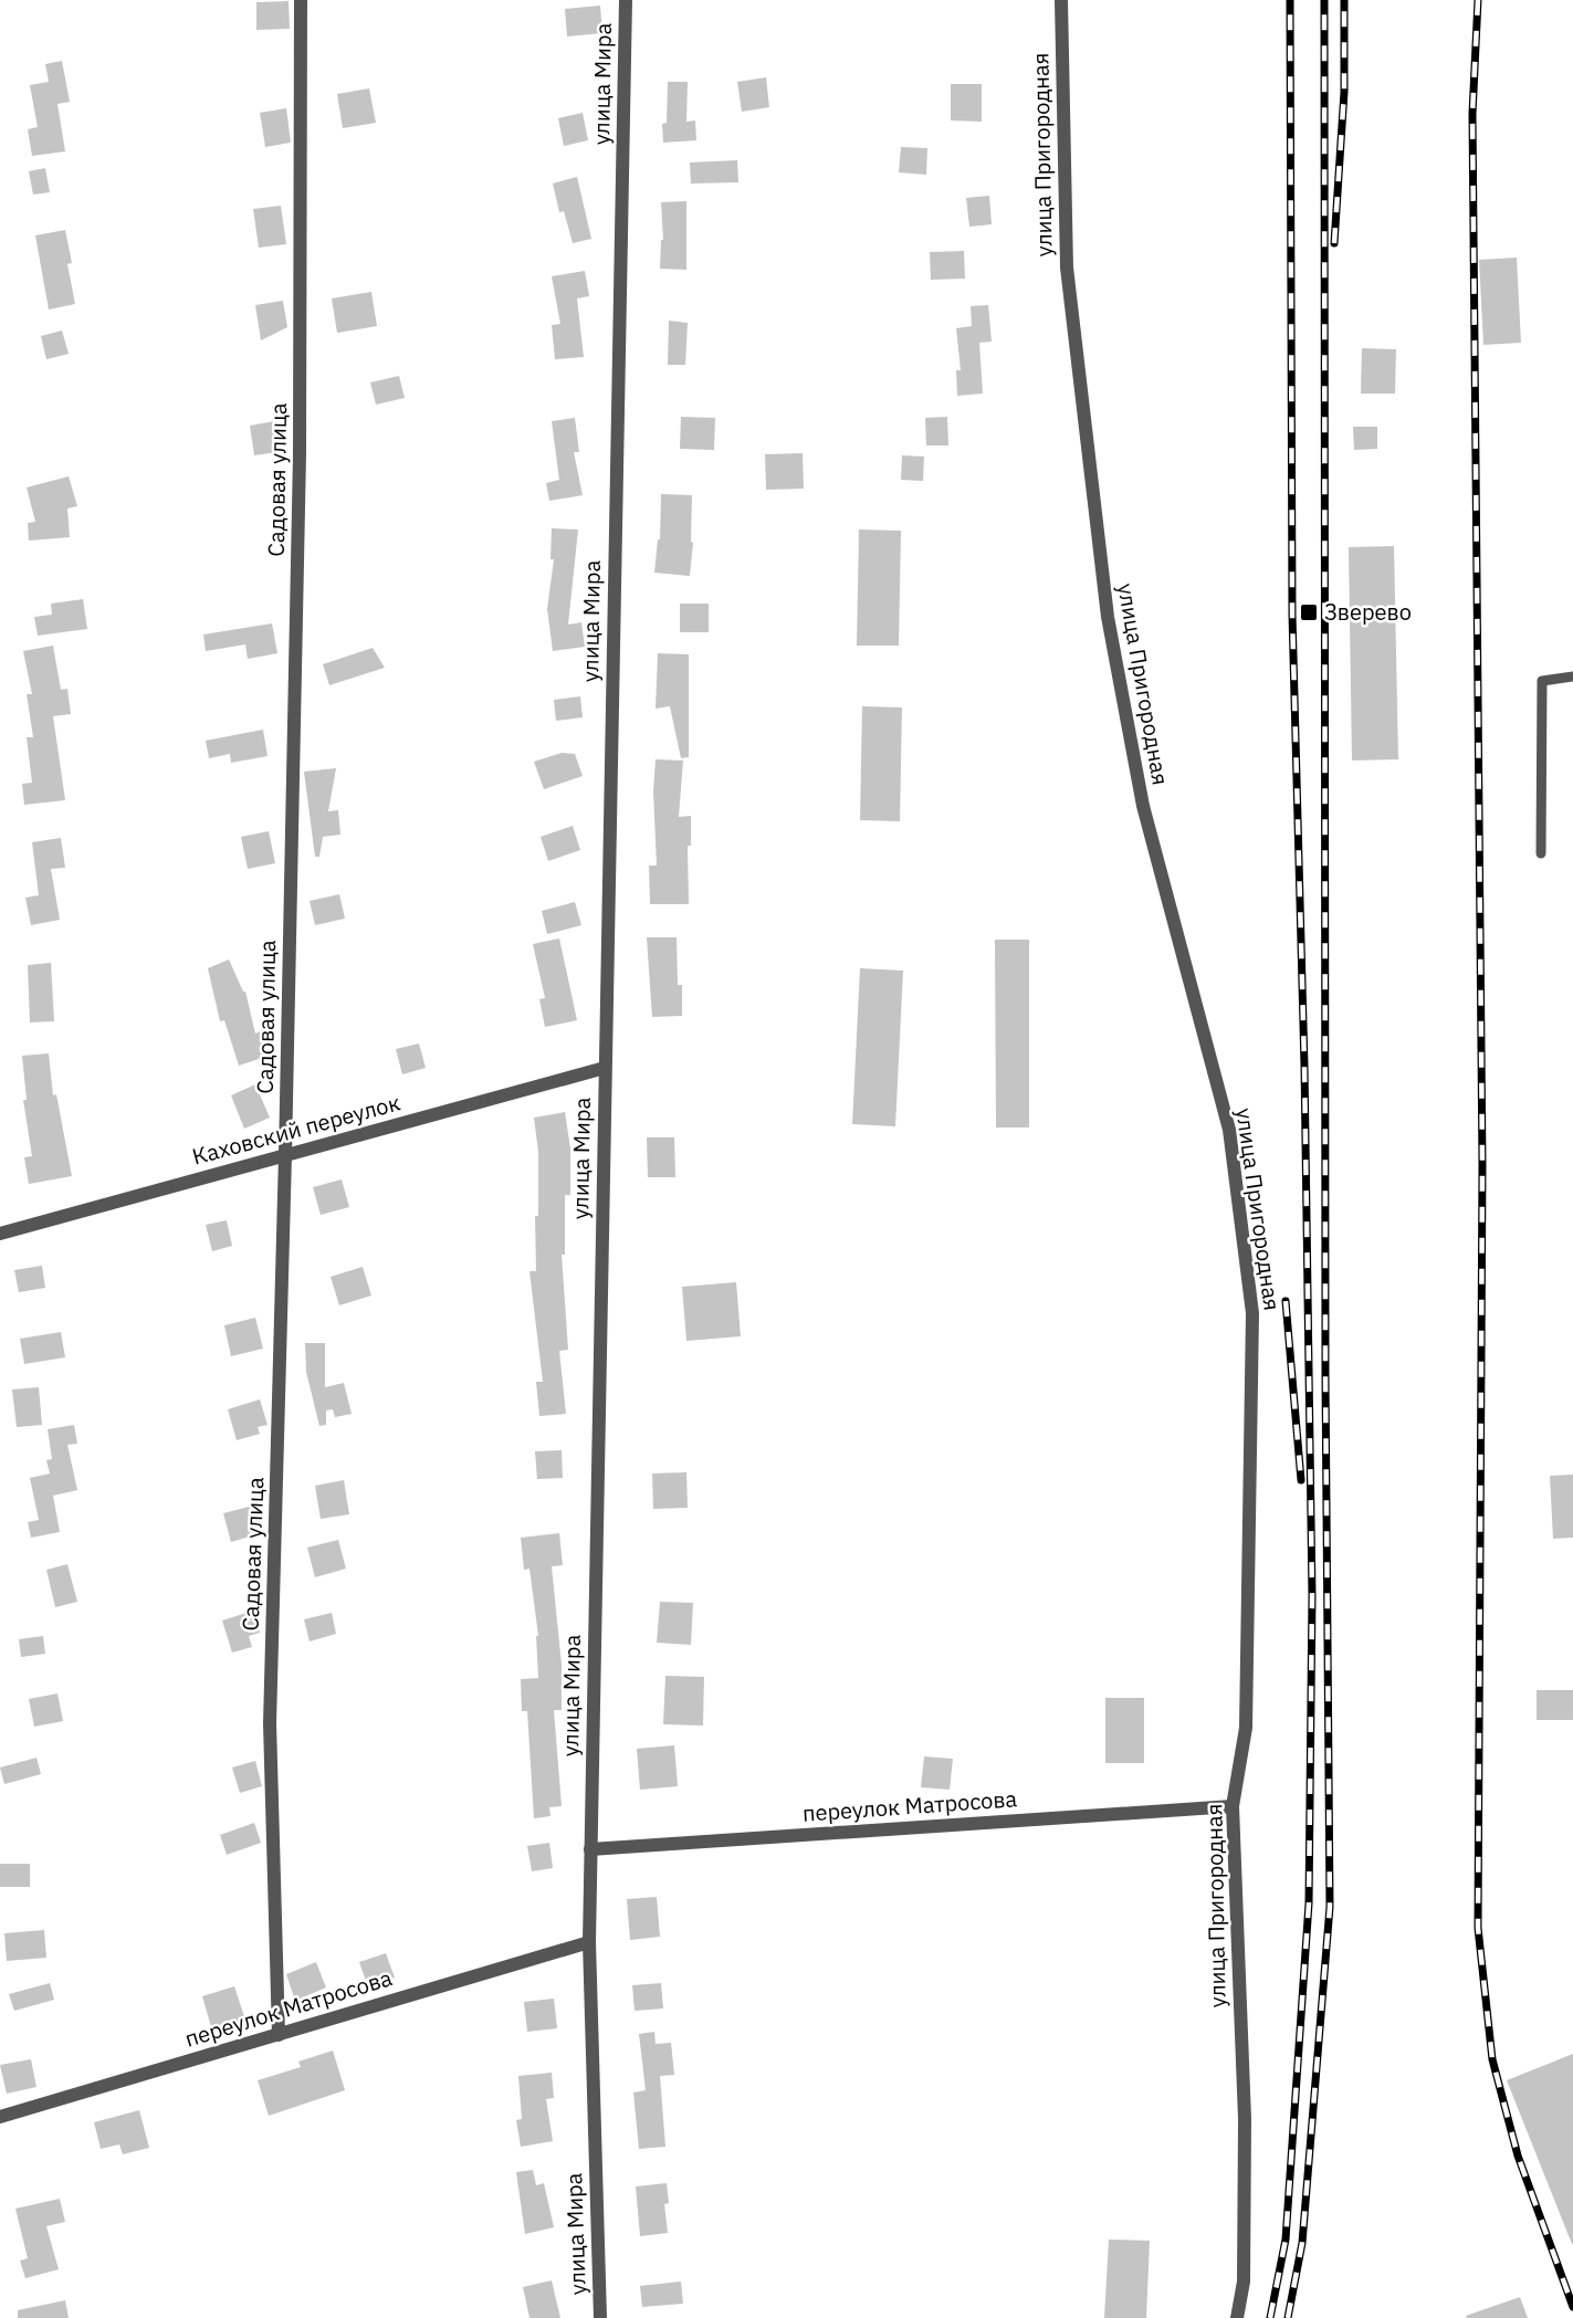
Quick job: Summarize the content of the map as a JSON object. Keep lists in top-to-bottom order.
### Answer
{
  "streets": {
    "street": [
      "улица Мира",
      "улица Пригородная",
      "Садовая улица",
      "Каховский переулок",
      "переулок Матросова"
    ]
  },
  "crossings": [
    ["улица Мира", "Каховский переулок"],
    ["улица Мира", "переулок Матросова"],
    ["улица Пригородная", "переулок Матросова"],
    ["Садовая улица", "Каховский переулок"],
    ["Садовая улица", "переулок Матросова"]
  ],
  "places": {
    "transit": ["Зверево"]
  }
}
